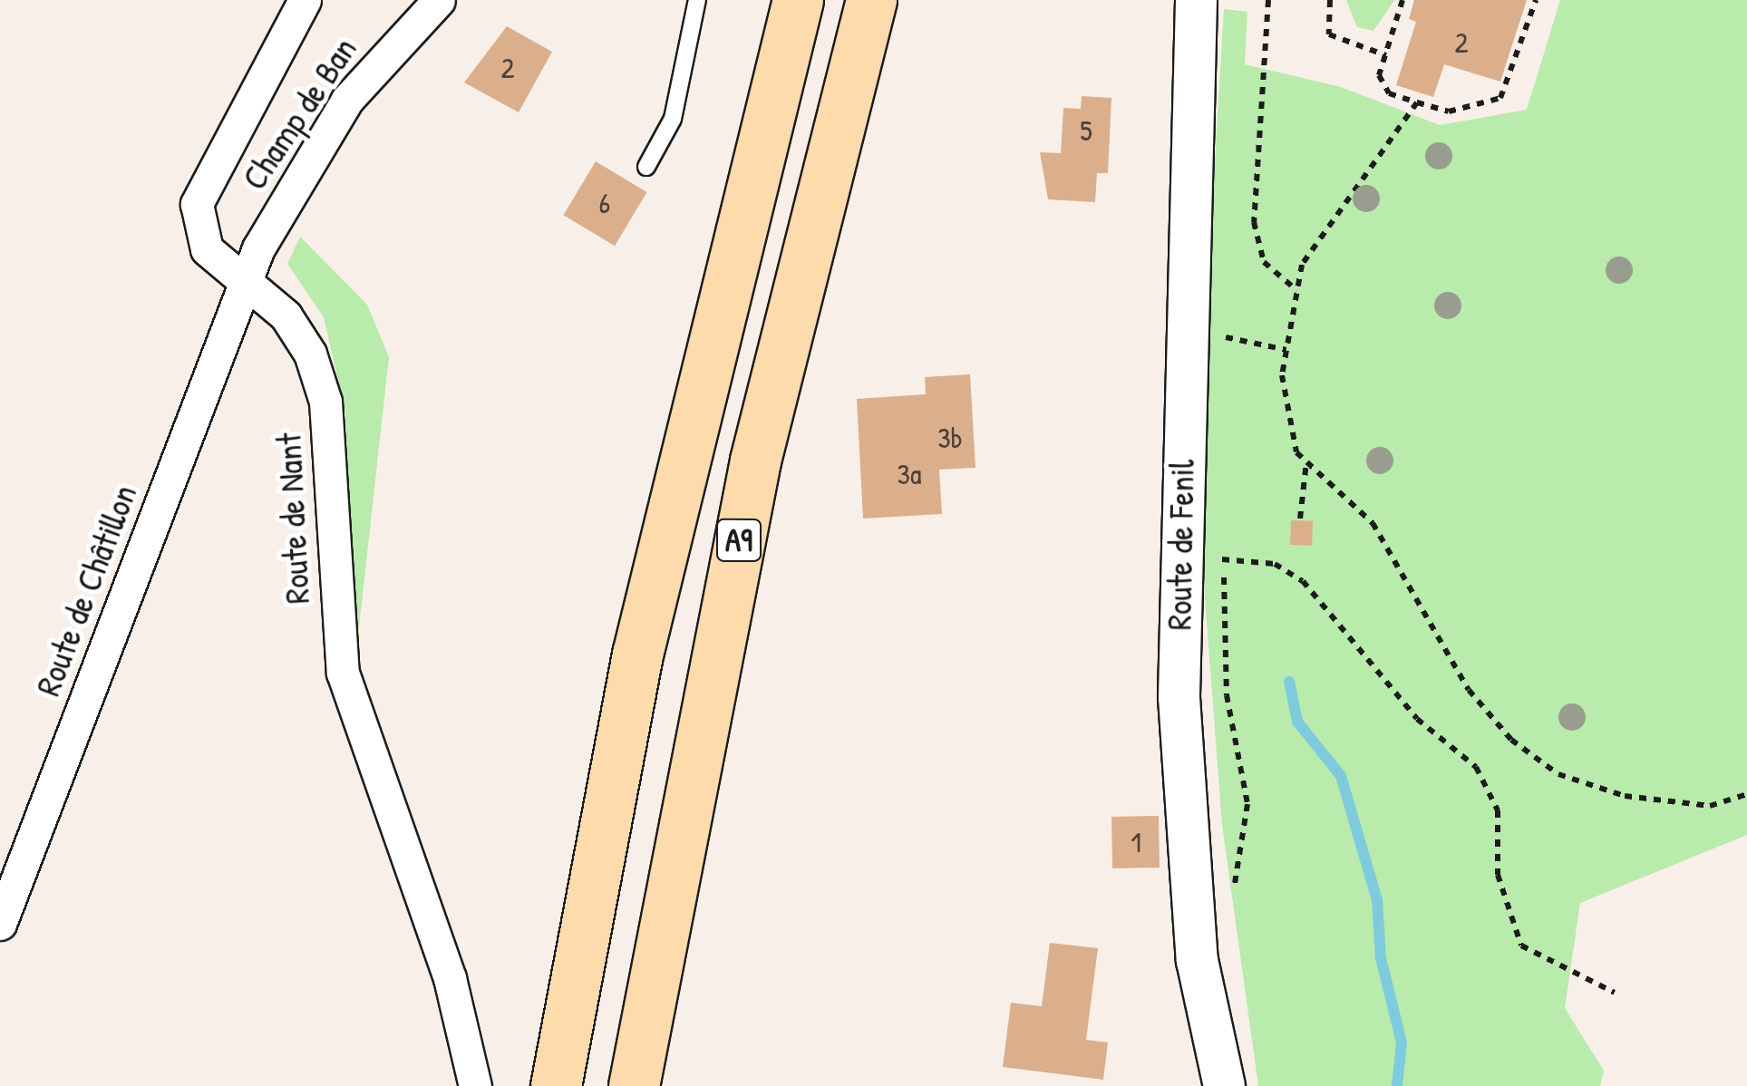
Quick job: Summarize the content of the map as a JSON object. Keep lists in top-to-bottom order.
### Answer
{
  "streets": {
    "highway": ["A9"],
    "street": [
      "Champ de Ban",
      "Route de Nant",
      "Route de Fenil",
      "Route de Châtillon"
    ]
  },
  "crossings": [
    ["Champ de Ban", "Route de Nant"],
    ["Champ de Ban", "Route de Châtillon"],
    ["Route de Nant", "Route de Châtillon"]
  ],
  "house_numbers": [
    "2",
    "2",
    "5",
    "6",
    "3b",
    "3a",
    "1"
  ]
}
